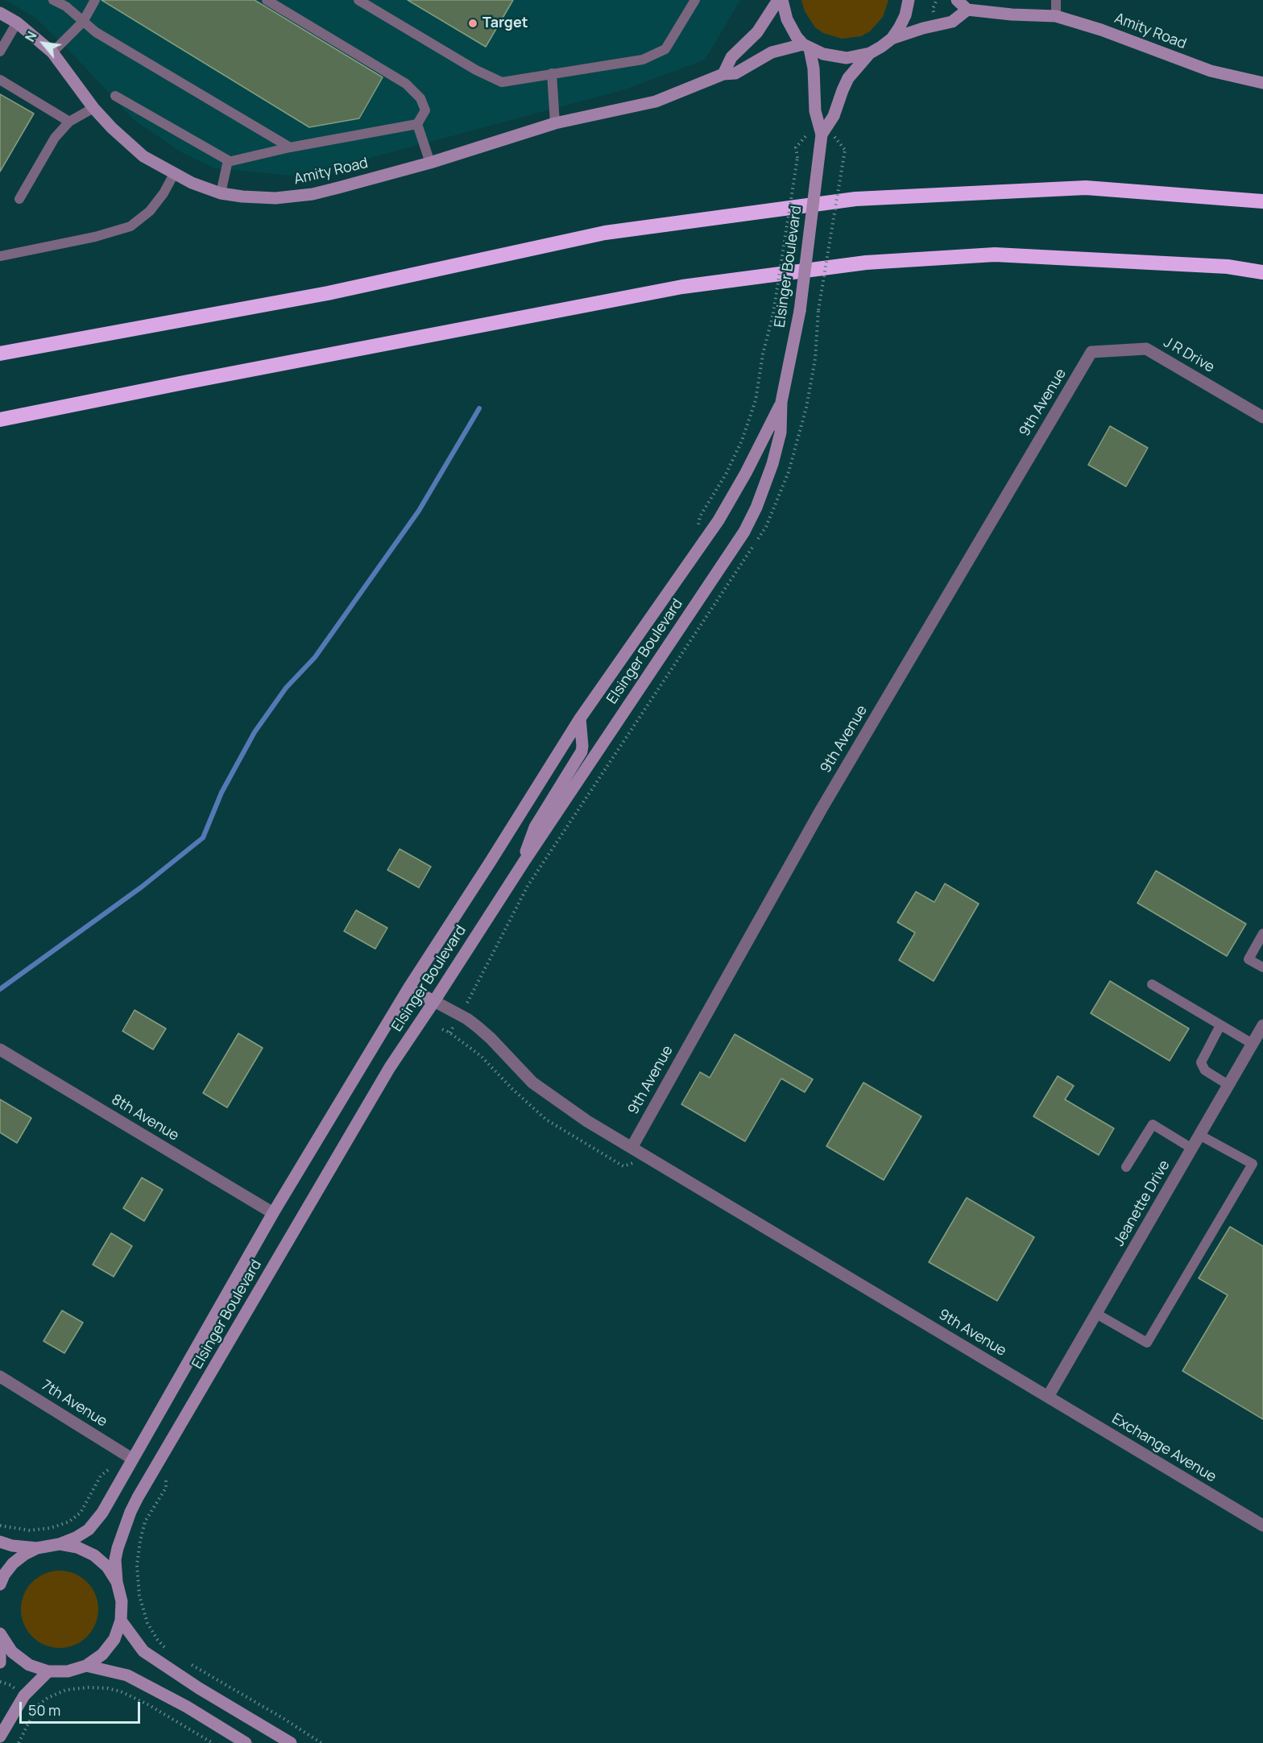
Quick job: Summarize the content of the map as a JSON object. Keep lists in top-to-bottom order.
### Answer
{
  "streets": {
    "street": [
      "Amity Road",
      "Elsinger Boulevard",
      "J R Drive",
      "9th Avenue",
      "8th Avenue",
      "Jeanette Drive",
      "7th Avenue",
      "Exchange Avenue"
    ]
  },
  "crossings": [
    ["Amity Road", "Elsinger Boulevard"],
    ["Elsinger Boulevard", "9th Avenue"],
    ["Elsinger Boulevard", "8th Avenue"],
    ["Elsinger Boulevard", "7th Avenue"],
    ["J R Drive", "9th Avenue"],
    ["9th Avenue", "Jeanette Drive"],
    ["9th Avenue", "Exchange Avenue"],
    ["Jeanette Drive", "Exchange Avenue"]
  ],
  "places": ["Target"],
  "scale_bar": "50 m",
  "north": "top left"
}
